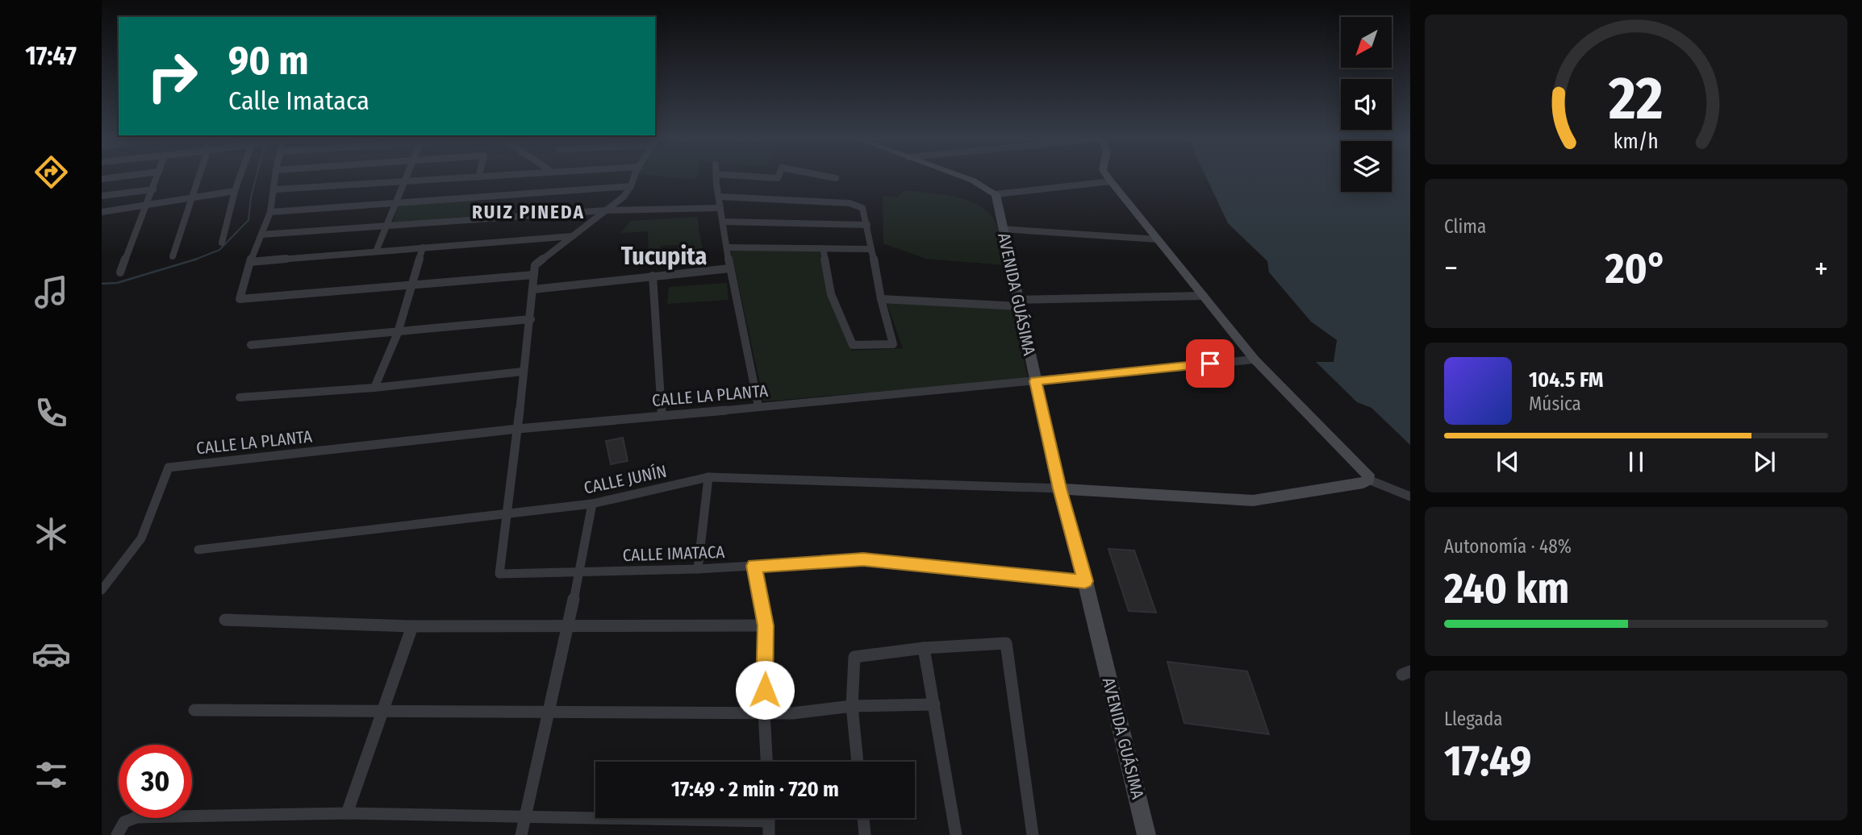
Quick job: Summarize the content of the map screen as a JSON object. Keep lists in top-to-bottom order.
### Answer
{
  "streets": {
    "main road": ["AVENIDA GUÁSIMA"],
    "street": ["CALLE LA PLANTA", "CALLE JUNÍN", "CALLE IMATACA"]
  },
  "crossings": [
    ["AVENIDA GUÁSIMA", "CALLE LA PLANTA"],
    ["AVENIDA GUÁSIMA", "CALLE JUNÍN"],
    ["AVENIDA GUÁSIMA", "CALLE IMATACA"],
    ["CALLE JUNÍN", "CALLE IMATACA"]
  ],
  "districts": ["RUIZ PINEDA", "Tucupita"],
  "north": "bottom left",
  "page": {
    "tabs": "17:47",
    "turn": ["90 m", "Calle Imataca"],
    "tile": [
      "Clima",
      ["Autonomía · 48%", "240 km"],
      ["Llegada", "17:49"]
    ],
    "heat": ["−", "20°", "+"],
    "song": ["104.5 FM", "Música"],
    "limit": "30",
    "trip": "17:49 · 2 min · 720 m",
    "gauge": ["22", "km/h"]
  }
}
